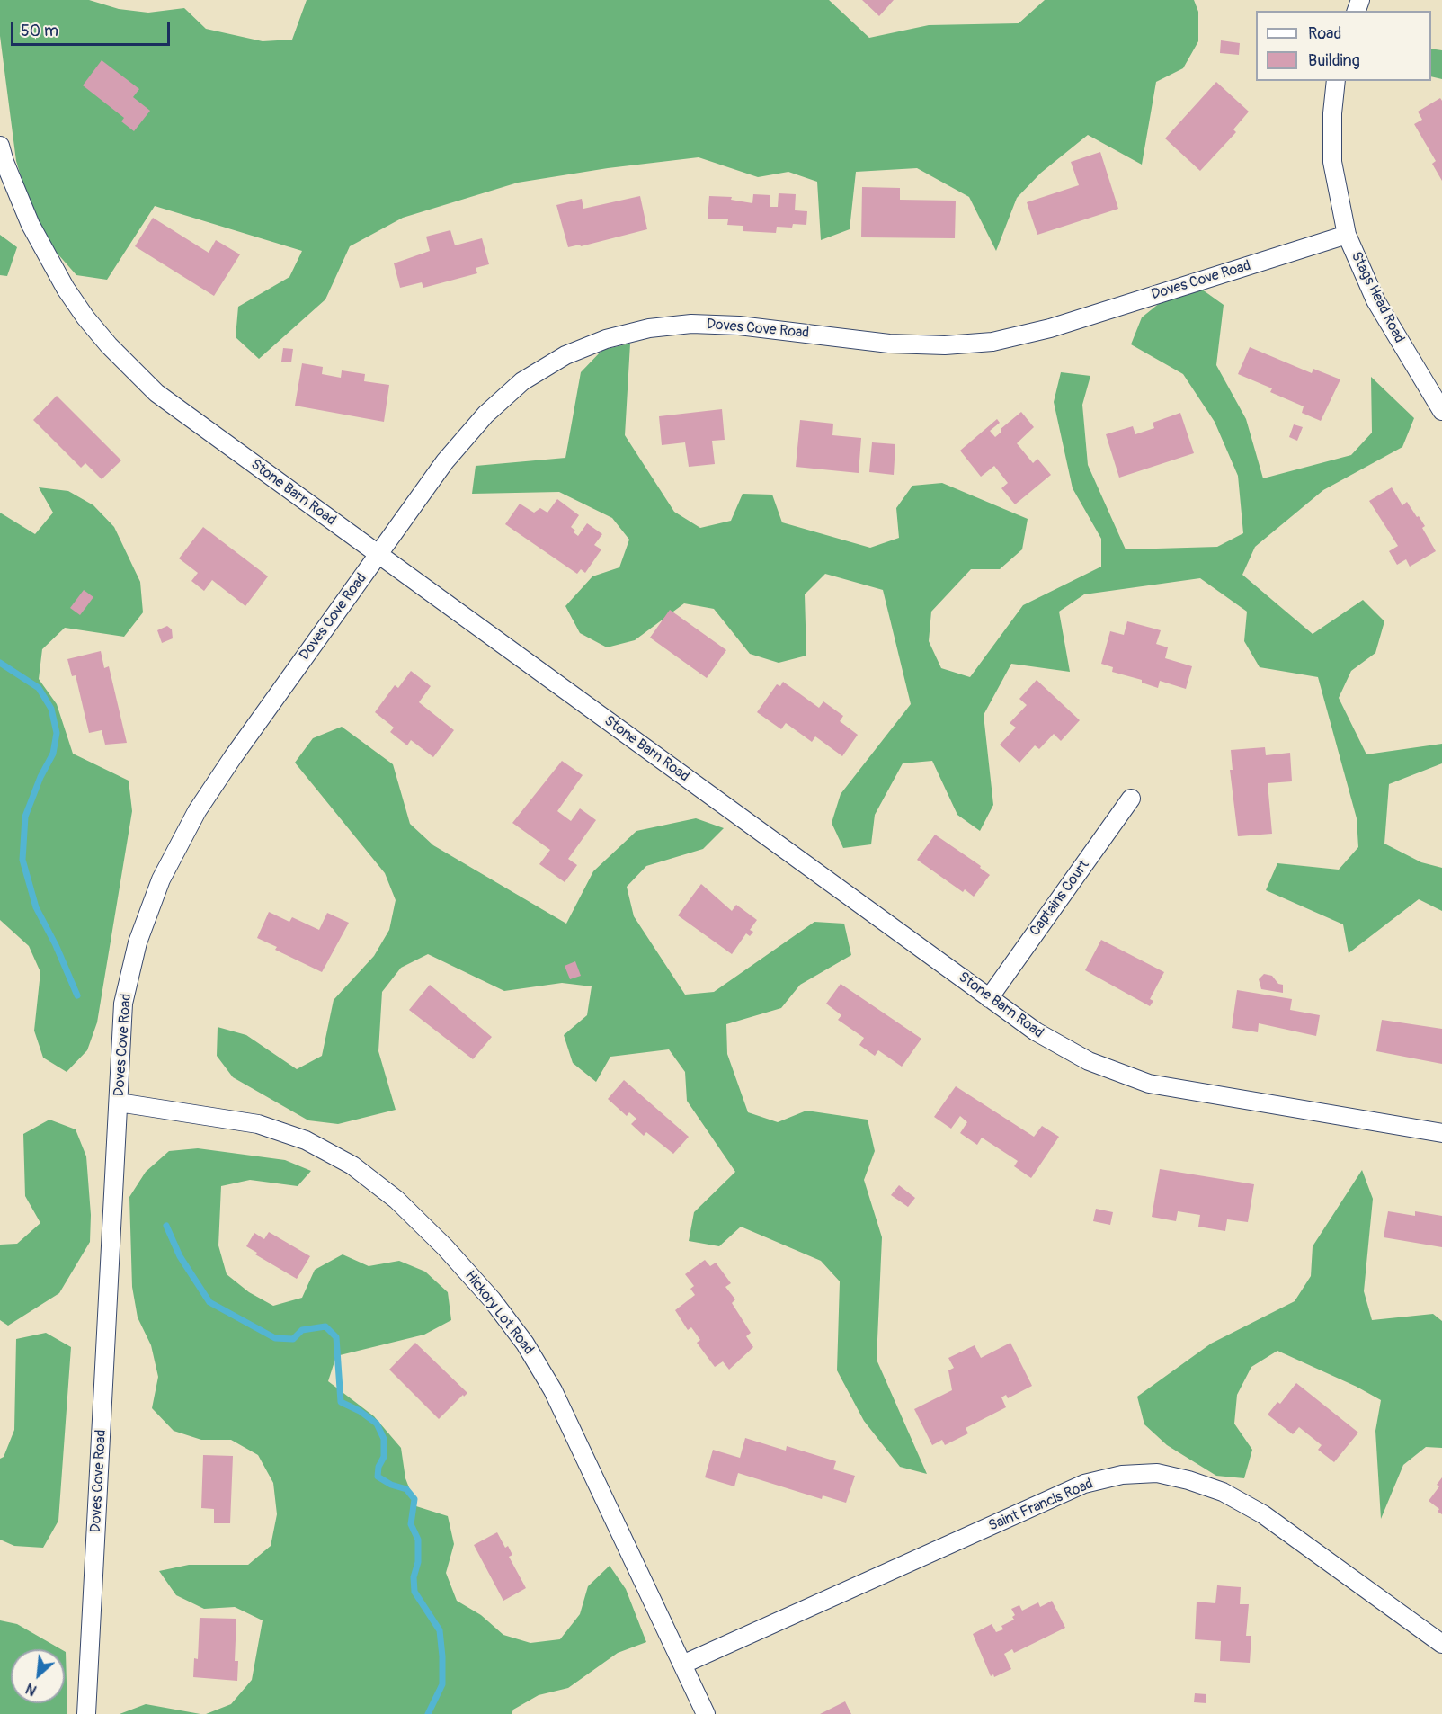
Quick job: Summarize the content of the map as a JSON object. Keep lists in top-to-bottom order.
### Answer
{
  "streets": {
    "street": [
      "Doves Cove Road",
      "Stags Head Road",
      "Stone Barn Road",
      "Captains Court",
      "Hickory Lot Road",
      "Saint Francis Road"
    ]
  },
  "crossings": [
    ["Doves Cove Road", "Stags Head Road"],
    ["Doves Cove Road", "Stone Barn Road"],
    ["Doves Cove Road", "Hickory Lot Road"],
    ["Stone Barn Road", "Captains Court"],
    ["Hickory Lot Road", "Saint Francis Road"]
  ],
  "legend": ["Road", "Building"],
  "scale_bar": "50 m",
  "north": "bottom left"
}
